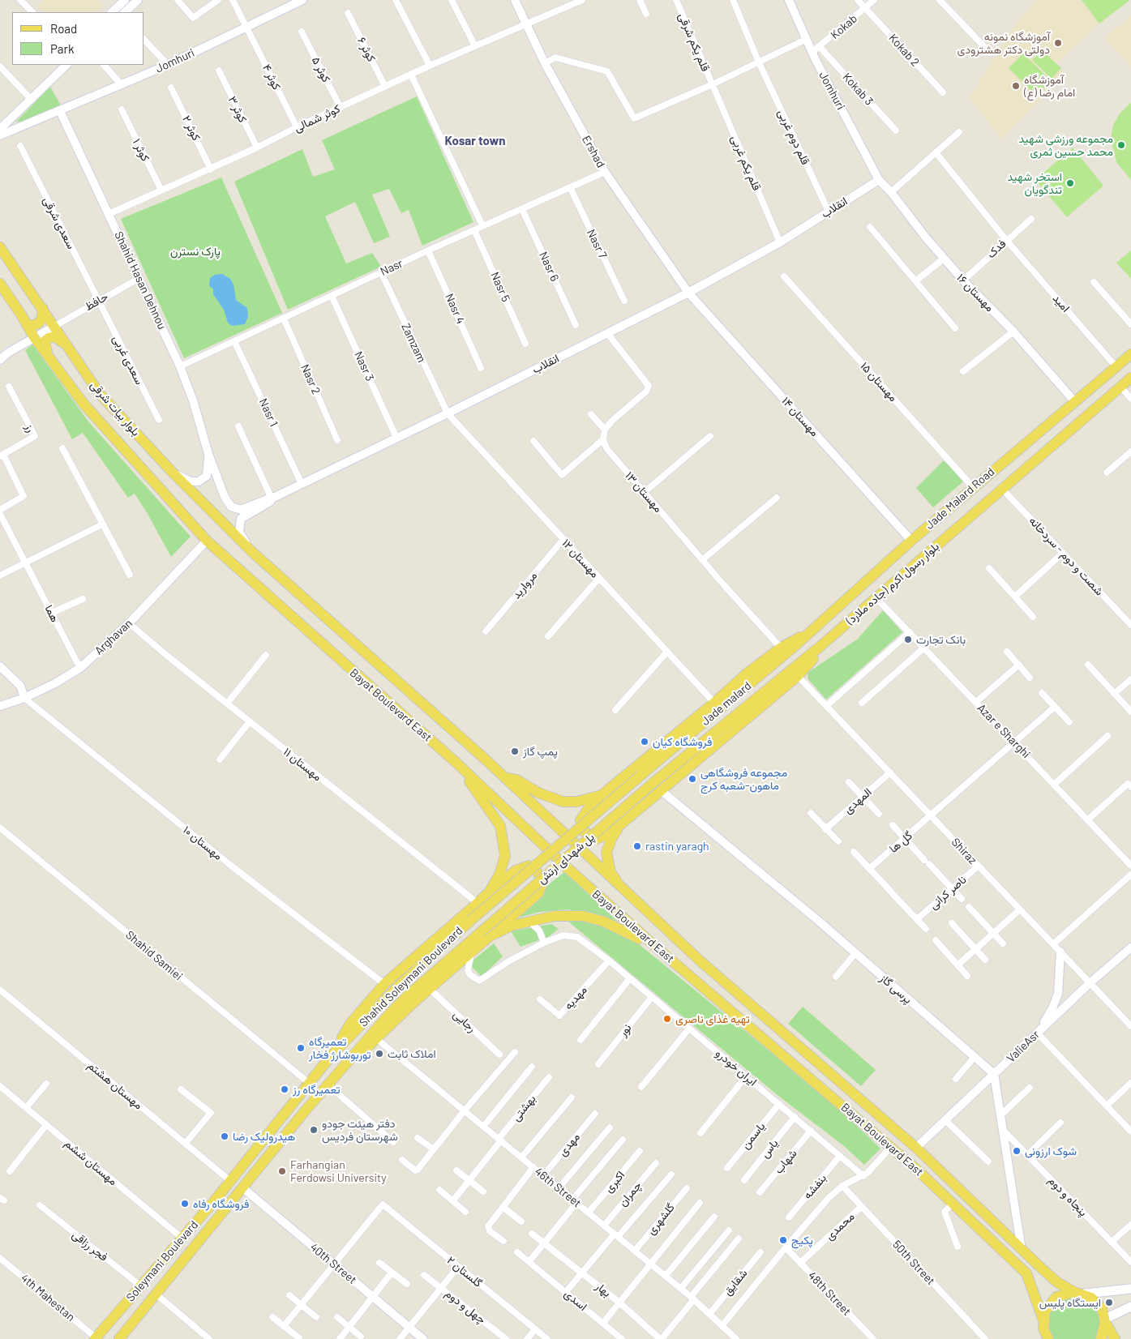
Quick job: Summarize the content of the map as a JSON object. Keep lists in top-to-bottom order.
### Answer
{
  "streets": {
    "main road": [
      "بلوار بیات شرقی",
      "Jade Malard Road",
      "بلوار رسول اکرم (جاده ملارد)",
      "Jade malard",
      "Bayat Boulevard East",
      "پل شهدای ارتش",
      "Shahid Soleymani Boulevard",
      "Soleymani Boulevard"
    ],
    "street": [
      "Kokab",
      "قلم یکم شرقی",
      "کوثر ۶",
      "Kokab 2",
      "Jomhuri",
      "کوثر ۵",
      "کوثر ۴",
      "Kokab 3",
      "کوثر ۳",
      "کوثر شمالی",
      "کوثر ۲",
      "قلم دوم غربی",
      "کوثر ۱",
      "Ershad",
      "قلم یکم غربی",
      "انقلاب",
      "سعدی شرقی",
      "Nasr 7",
      "فدک",
      "Nasr 6",
      "Nasr",
      "Shahid Hasan Dehnou",
      "Nasr 5",
      "مهستان ۱۶",
      "حافظ",
      "امید",
      "Nasr 4",
      "Zamzam",
      "سعدی غربی",
      "Nasr 3",
      "Nasr 2",
      "مهستان ۱۵",
      "Nasr 1",
      "مهستان ۱۴",
      "رز",
      "مهستان ۱۳",
      "شصت و دوم - سردخانه",
      "مهستان ۱۲",
      "مروارید",
      "هما",
      "Arghavan",
      "Azar e Sharghi",
      "مهستان ۱۱",
      "المهدی",
      "گل ها",
      "مهستان ۱۰",
      "Shiraz",
      "ناصر کرانی",
      "Shahid Samiei",
      "پرسی گاز",
      "مهدیه",
      "رجایی",
      "نور",
      "ValieAsr",
      "ایران خودرو",
      "مهستان هشتم",
      "بهشتی",
      "یاسمن",
      "مهدی",
      "یاس",
      "شهاب",
      "مهستان ششم",
      "اکبری",
      "بنفشه",
      "46th Street",
      "چمران",
      "پنجاه و دوم",
      "گلشهری",
      "محمدی",
      "فجر رزاقی",
      "50th Street",
      "40th Street",
      "گلستان ۲",
      "شقایق",
      "بهار",
      "48th Street",
      "4th Mahestan",
      "اسدی",
      "چهل و دوم"
    ]
  },
  "crossings": [
    ["Kokab", "Kokab 2"],
    ["Kokab", "Jomhuri"],
    ["Kokab", "Kokab 3"],
    ["قلم یکم شرقی", "قلم یکم غربی"],
    ["کوثر ۶", "کوثر شمالی"],
    ["Jomhuri", "کوثر ۴"],
    ["Jomhuri", "انقلاب"],
    ["Jomhuri", "Shahid Hasan Dehnou"],
    ["Jomhuri", "مهستان ۱۶"],
    ["کوثر ۵", "کوثر شمالی"],
    ["کوثر ۴", "کوثر شمالی"],
    ["کوثر ۳", "کوثر شمالی"],
    ["کوثر شمالی", "کوثر ۲"],
    ["کوثر شمالی", "کوثر ۱"],
    ["کوثر شمالی", "Ershad"],
    ["کوثر شمالی", "Shahid Hasan Dehnou"],
    ["قلم دوم غربی", "انقلاب"],
    ["Ershad", "انقلاب"],
    ["Ershad", "Nasr"],
    ["Ershad", "مهستان ۱۴"],
    ["قلم یکم غربی", "انقلاب"],
    ["انقلاب", "Shahid Hasan Dehnou"],
    ["انقلاب", "مهستان ۱۶"],
    ["انقلاب", "Zamzam"],
    ["انقلاب", "Nasr 3"],
    ["انقلاب", "بلوار بیات شرقی"],
    ["انقلاب", "Nasr 1"],
    ["انقلاب", "مهستان ۱۴"],
    ["انقلاب", "مهستان ۱۲"],
    ["انقلاب", "Bayat Boulevard East"],
    ["سعدی شرقی", "حافظ"],
    ["سعدی شرقی", "سعدی غربی"],
    ["Nasr 7", "Nasr"],
    ["فدک", "مهستان ۱۶"],
    ["فدک", "امید"],
    ["Nasr 6", "Nasr"],
    ["Nasr", "Shahid Hasan Dehnou"],
    ["Nasr", "Nasr 5"],
    ["Nasr", "Nasr 4"],
    ["Nasr", "Zamzam"],
    ["Nasr", "Nasr 3"],
    ["Nasr", "Nasr 2"],
    ["Nasr", "Nasr 1"],
    ["Shahid Hasan Dehnou", "حافظ"],
    ["مهستان ۱۶", "Jade Malard Road"],
    ["حافظ", "سعدی غربی"],
    ["حافظ", "بلوار بیات شرقی"],
    ["امید", "Jade Malard Road"],
    ["Zamzam", "مهستان ۱۲"],
    ["مهستان ۱۵", "Jade Malard Road"],
    ["بلوار بیات شرقی", "Arghavan"],
    ["بلوار بیات شرقی", "Bayat Boulevard East"],
    ["مهستان ۱۴", "Jade Malard Road"],
    ["Jade Malard Road", "Jade malard"],
    ["شصت و دوم - سردخانه", "بلوار رسول اکرم (جاده ملارد)"],
    ["مهستان ۱۲", "مروارید"],
    ["بلوار رسول اکرم (جاده ملارد)", "Azar e Sharghi"],
    ["بلوار رسول اکرم (جاده ملارد)", "پل شهدای ارتش"],
    ["Arghavan", "Bayat Boulevard East"],
    ["Arghavan", "مهستان ۱۱"],
    ["Arghavan", "مهستان ۱۰"],
    ["Jade malard", "پل شهدای ارتش"],
    ["Bayat Boulevard East", "ValieAsr"],
    ["Azar e Sharghi", "گل ها"],
    ["المهدی", "Shiraz"],
    ["گل ها", "Shiraz"],
    ["Shiraz", "ناصر کرانی"],
    ["Shiraz", "ValieAsr"],
    ["پل شهدای ارتش", "Shahid Soleymani Boulevard"],
    ["Shahid Samiei", "Soleymani Boulevard"],
    ["Shahid Soleymani Boulevard", "Soleymani Boulevard"],
    ["پرسی گاز", "ValieAsr"],
    ["مهدیه", "ایران خودرو"],
    ["نور", "ایران خودرو"],
    ["ایران خودرو", "یاسمن"],
    ["ایران خودرو", "یاس"],
    ["ایران خودرو", "شهاب"],
    ["ایران خودرو", "بنفشه"],
    ["مهستان هشتم", "Soleymani Boulevard"],
    ["بهشتی", "46th Street"],
    ["مهدی", "46th Street"],
    ["مهستان ششم", "Soleymani Boulevard"],
    ["اکبری", "46th Street"],
    ["46th Street", "چمران"],
    ["46th Street", "گلشهری"],
    ["46th Street", "شقایق"],
    ["محمدی", "50th Street"],
    ["محمدی", "48th Street"],
    ["فجر رزاقی", "Soleymani Boulevard"],
    ["Soleymani Boulevard", "40th Street"],
    ["Soleymani Boulevard", "4th Mahestan"],
    ["40th Street", "گلستان ۲"]
  ],
  "districts": ["Kosar town"],
  "parks": ["پارک نسترن"],
  "places": [
    "آموزشگاه نمونه دولتی دکتر هشترودی",
    "آموزشگاه امام رضا (ع)",
    "مجموعه ورزشی شهید محمد حسین ثمری",
    "استخر شهید تندگویان",
    "بانک تجارت",
    "فروشگاه کیان",
    "پمپ گاز",
    "مجموعه فروشگاهی ماهون-شعبه کرج",
    "rastin yaragh",
    "تهیه غذای ناصری",
    "تعمیرگاه توربوشارژ فخار",
    "املاک ثابت",
    "تعمیرگاه رز",
    "دفتر هیئت جودو شهرستان فردیس",
    "هیدرولیک رضا",
    "شوک ارزونی",
    "Farhangian Ferdowsi University",
    "فروشگاه رفاه",
    "پکیج",
    "ایستگاه پلیس"
  ],
  "legend": ["Road", "Park"]
}
